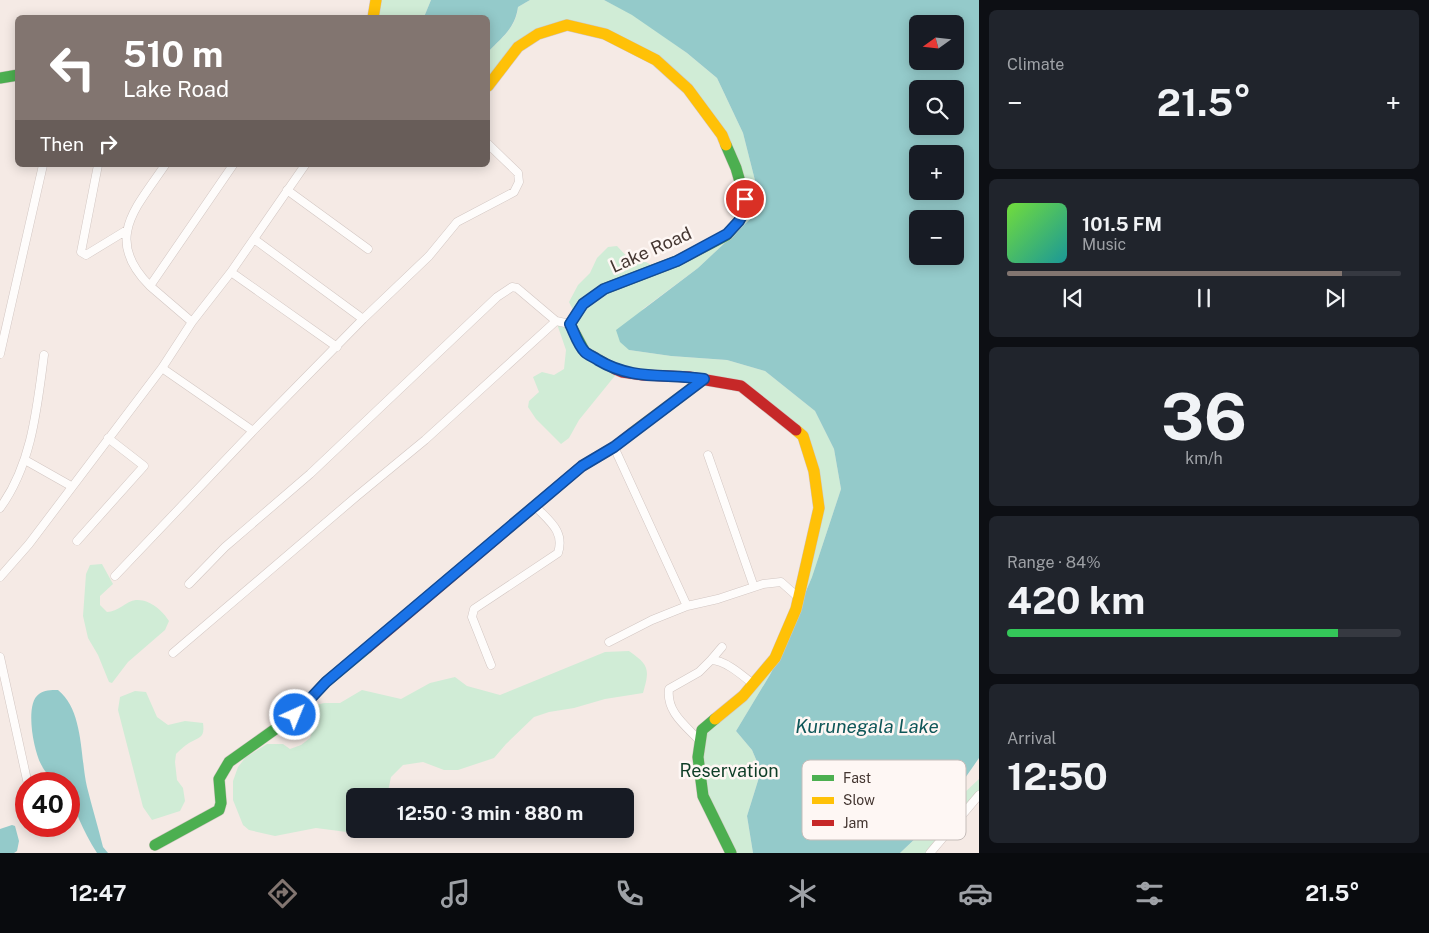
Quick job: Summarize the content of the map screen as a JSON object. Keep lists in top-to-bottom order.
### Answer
{
  "streets": {
    "main road": ["Lake Road"]
  },
  "water": ["Kurunegala Lake"],
  "parks": ["Reservation"],
  "legend": ["Fast", "Slow", "Jam"],
  "north": "left",
  "page": {
    "tile": [
      "Climate",
      ["36", "km/h"],
      ["Range · 84%", "420 km"],
      ["Arrival", "12:50"]
    ],
    "map_buttons": ["+", "−"],
    "turn": ["510 m", "Lake Road"],
    "heat": ["−", "21.5°", "+"],
    "then": "Then",
    "song": ["101.5 FM", "Music"],
    "limit": "40",
    "trip": "12:50 · 3 min · 880 m",
    "tabs": ["12:47", "21.5°"]
  }
}
